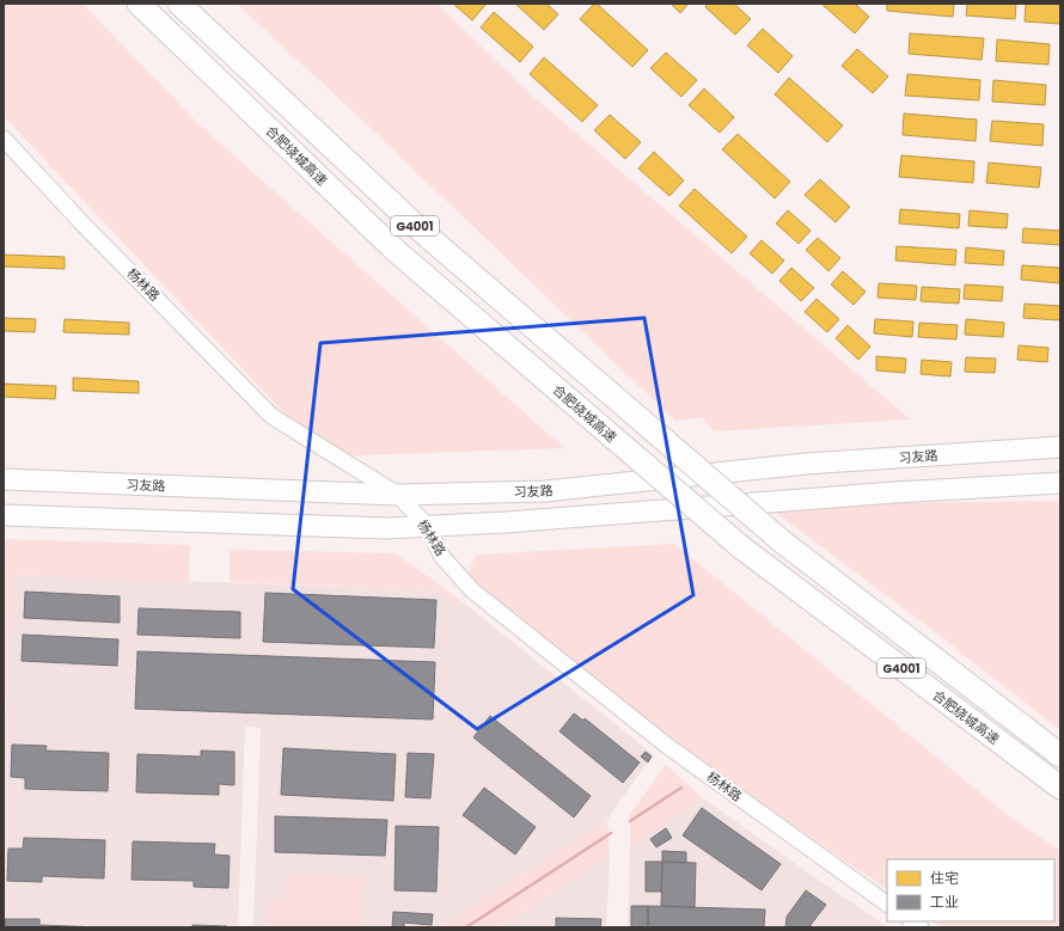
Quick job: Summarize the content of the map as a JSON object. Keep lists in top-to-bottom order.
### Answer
{
  "streets": {
    "highway": ["合肥绕城高速", "G4001"],
    "main road": ["习友路"],
    "street": ["杨林路"]
  },
  "crossings": [
    ["杨林路", "习友路"]
  ],
  "legend": ["住宅", "工业"]
}
